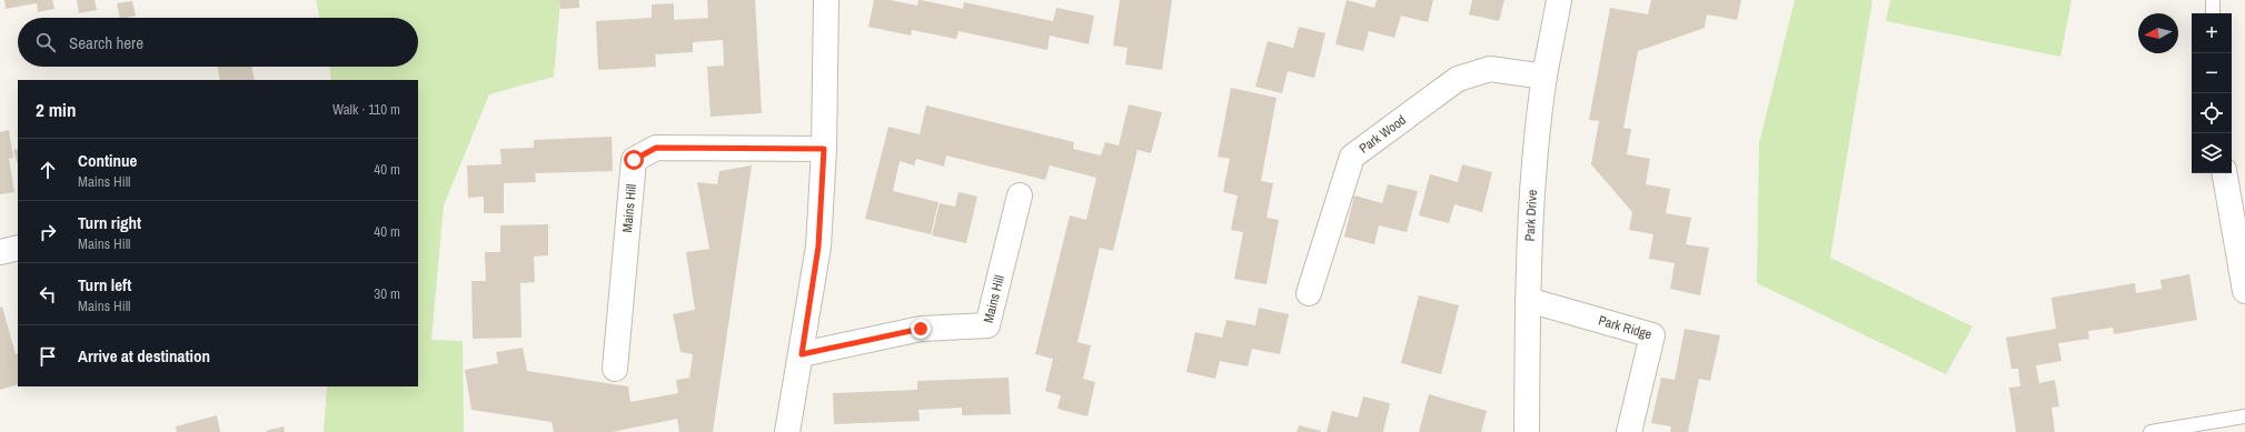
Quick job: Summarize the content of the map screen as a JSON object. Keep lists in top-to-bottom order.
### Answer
{
  "streets": {
    "street": [
      "Park Wood",
      "Mains Hill",
      "Park Drive",
      "Park Ridge"
    ]
  },
  "crossings": [
    ["Park Wood", "Park Drive"],
    ["Park Drive", "Park Ridge"]
  ],
  "north": "left",
  "page": {
    "map_buttons": ["+", "−"],
    "search": "Search here",
    "heading": ["2 min", "Walk · 110 m"],
    "list": [
      ["Continue", "Mains Hill", "40 m"],
      ["Turn right", "Mains Hill", "40 m"],
      ["Turn left", "Mains Hill", "30 m"],
      "Arrive at destination"
    ]
  }
}
